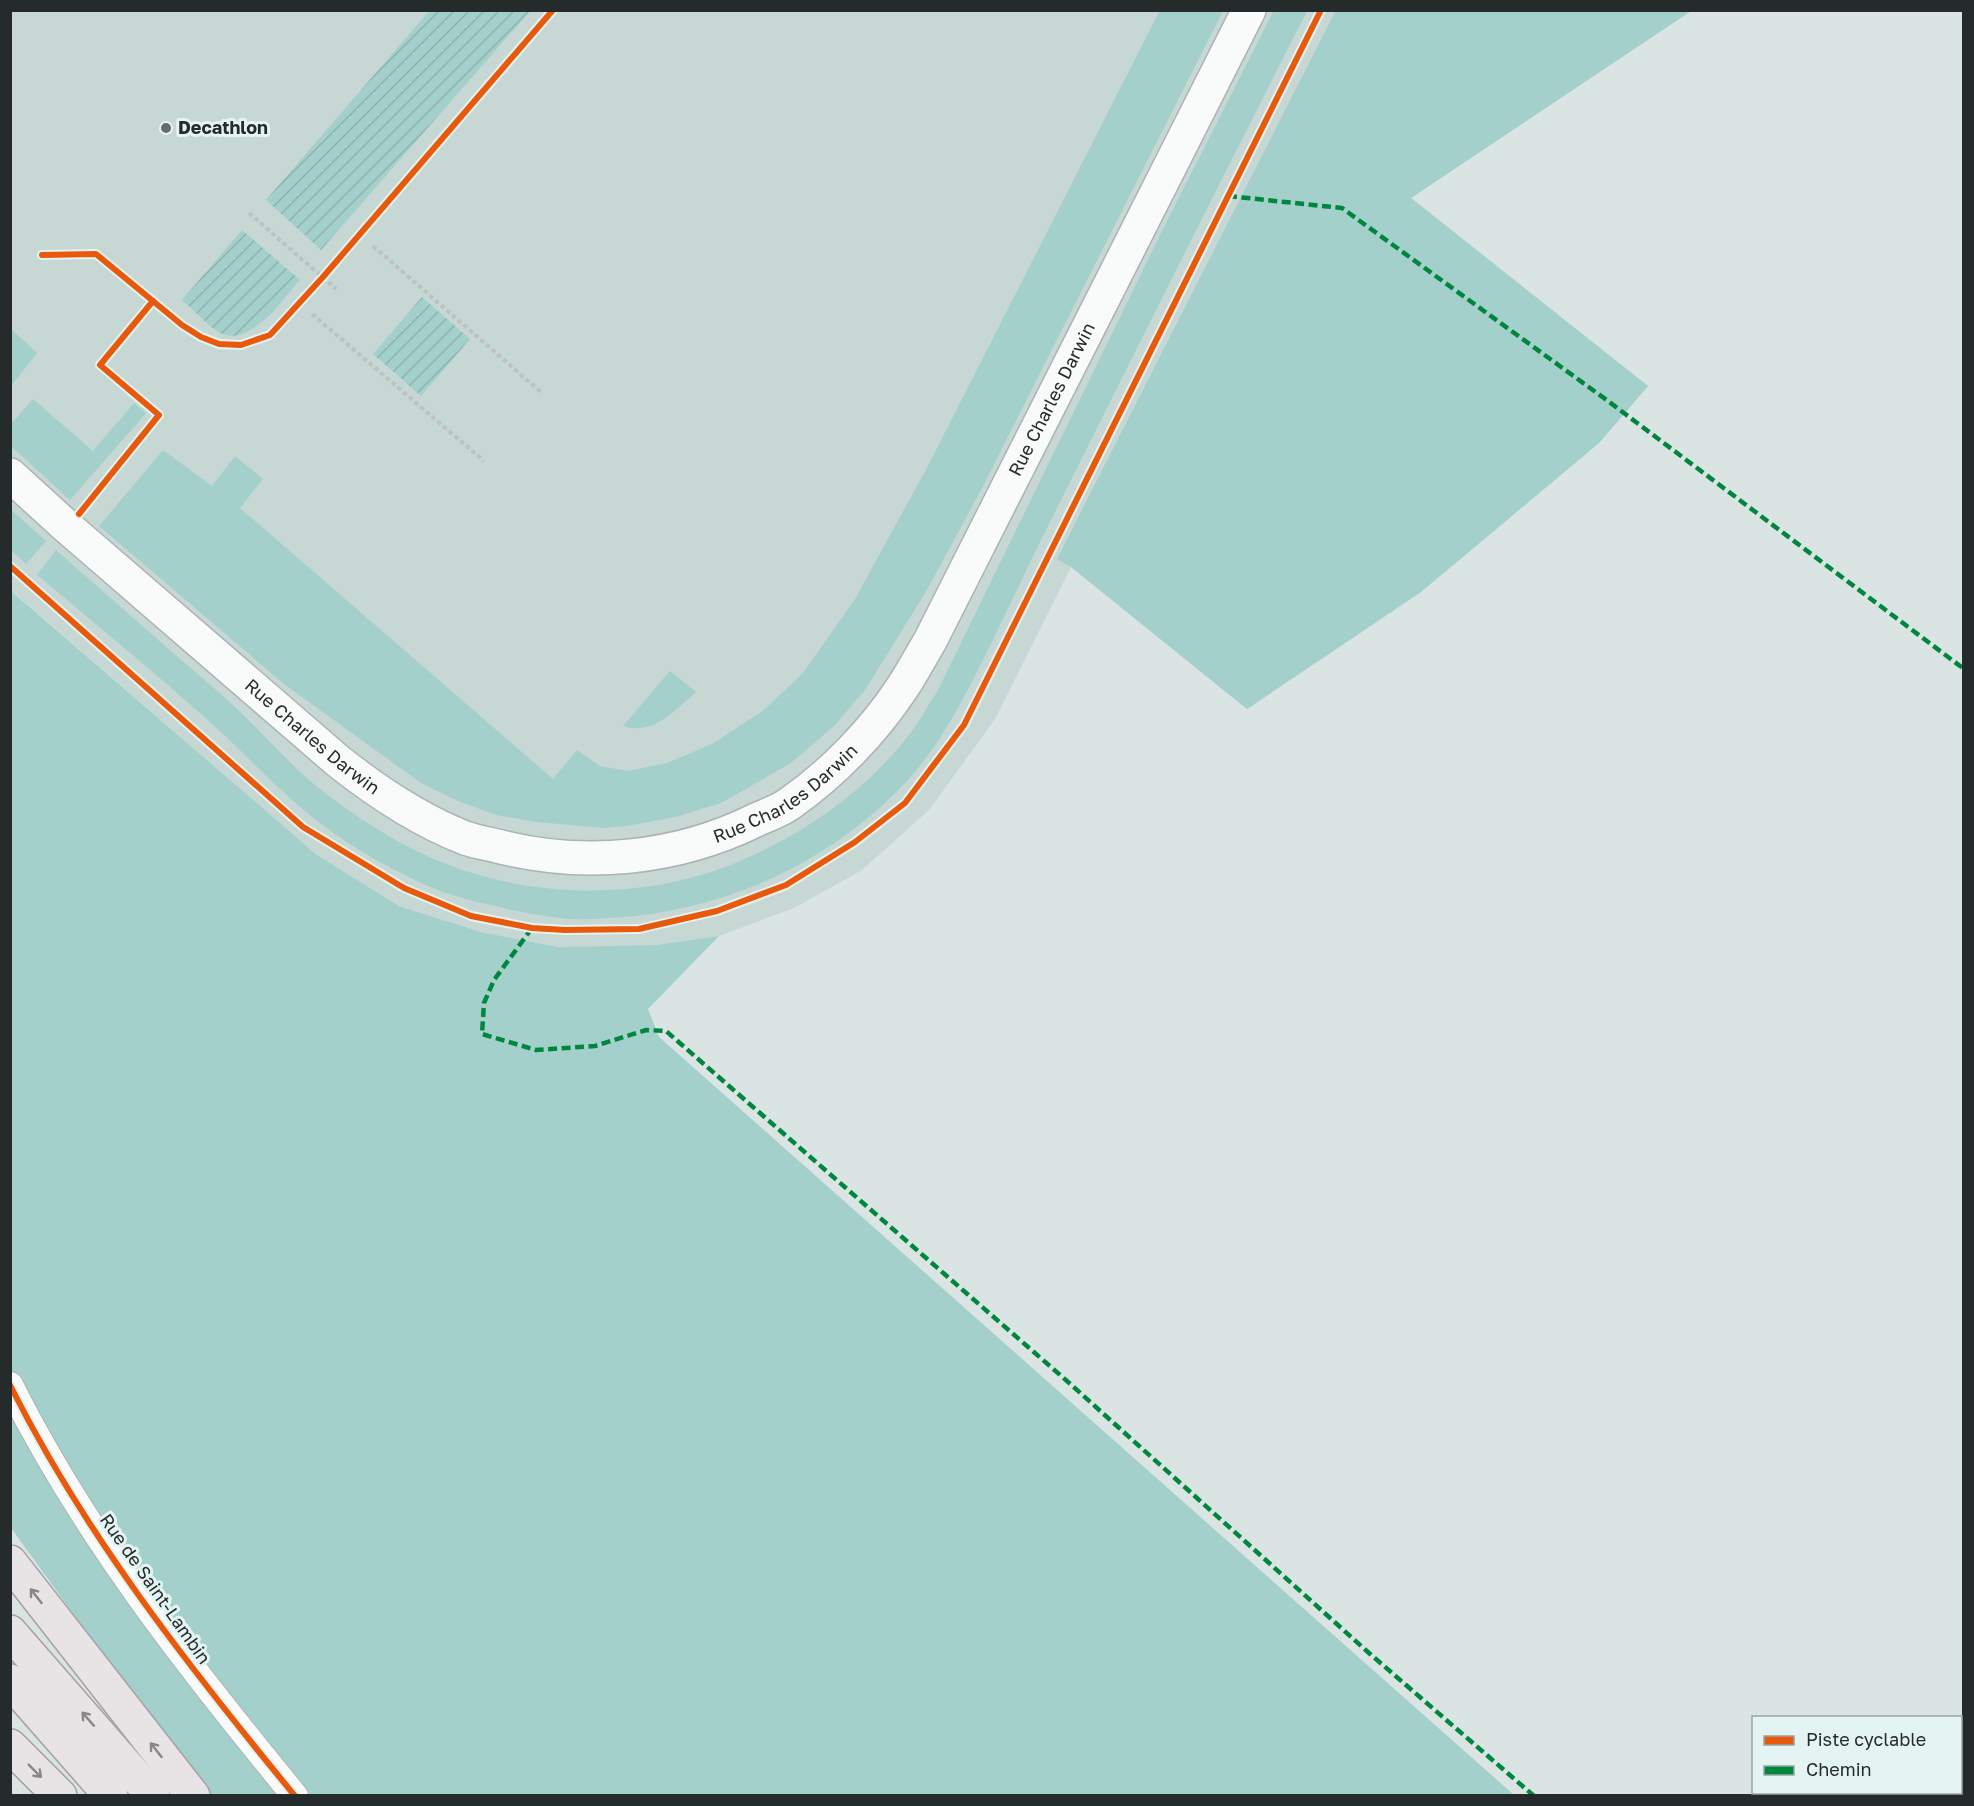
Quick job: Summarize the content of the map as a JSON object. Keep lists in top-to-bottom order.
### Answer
{
  "streets": {
    "street": ["Rue Charles Darwin"],
    "lane": ["Rue de Saint-Lambin"]
  },
  "places": ["Decathlon"],
  "legend": ["Piste cyclable", "Chemin"]
}
